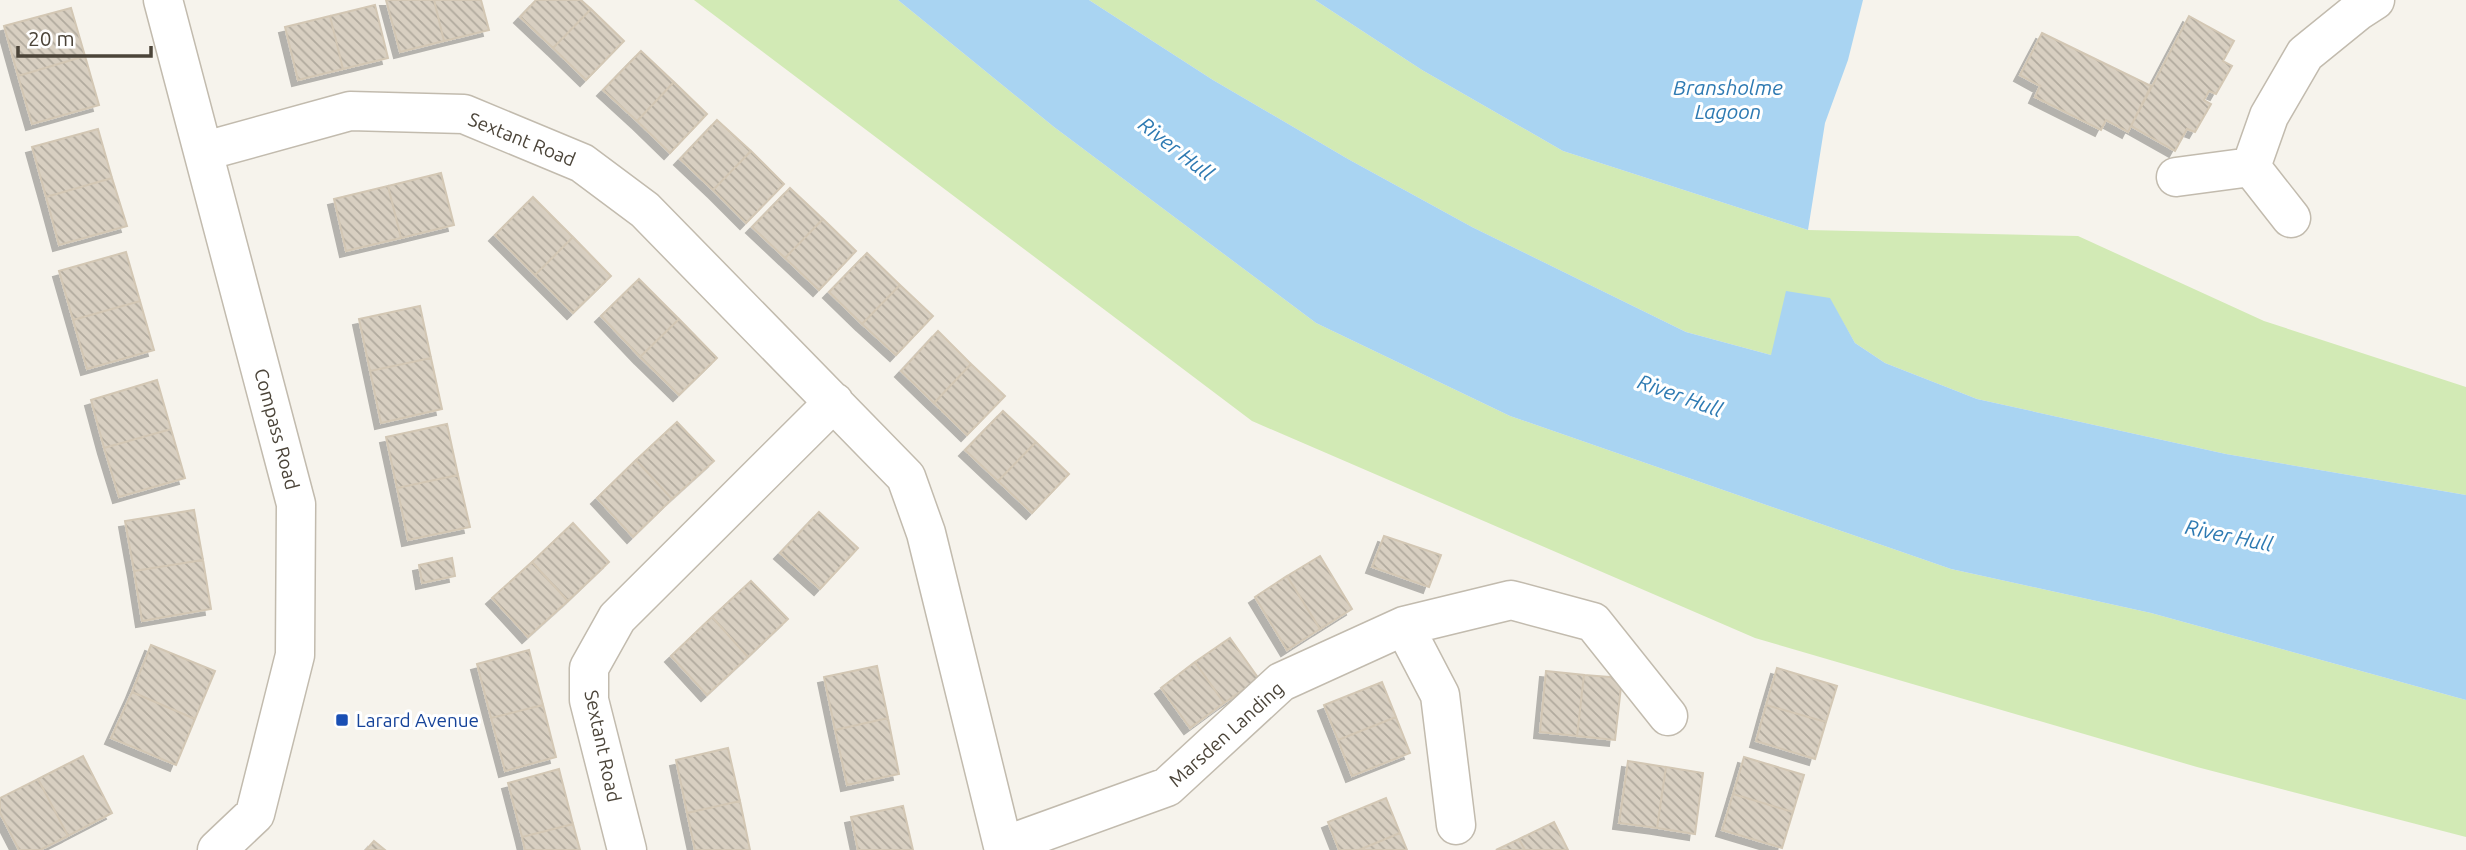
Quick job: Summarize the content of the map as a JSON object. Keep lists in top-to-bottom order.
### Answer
{
  "streets": {
    "street": ["Sextant Road", "Compass Road", "Marsden Landing"]
  },
  "crossings": [
    ["Sextant Road", "Compass Road"],
    ["Sextant Road", "Marsden Landing"]
  ],
  "water": ["Bransholme Lagoon", "River Hull"],
  "places": {
    "transit": ["Larard Avenue"]
  },
  "scale_bar": "20 m"
}
